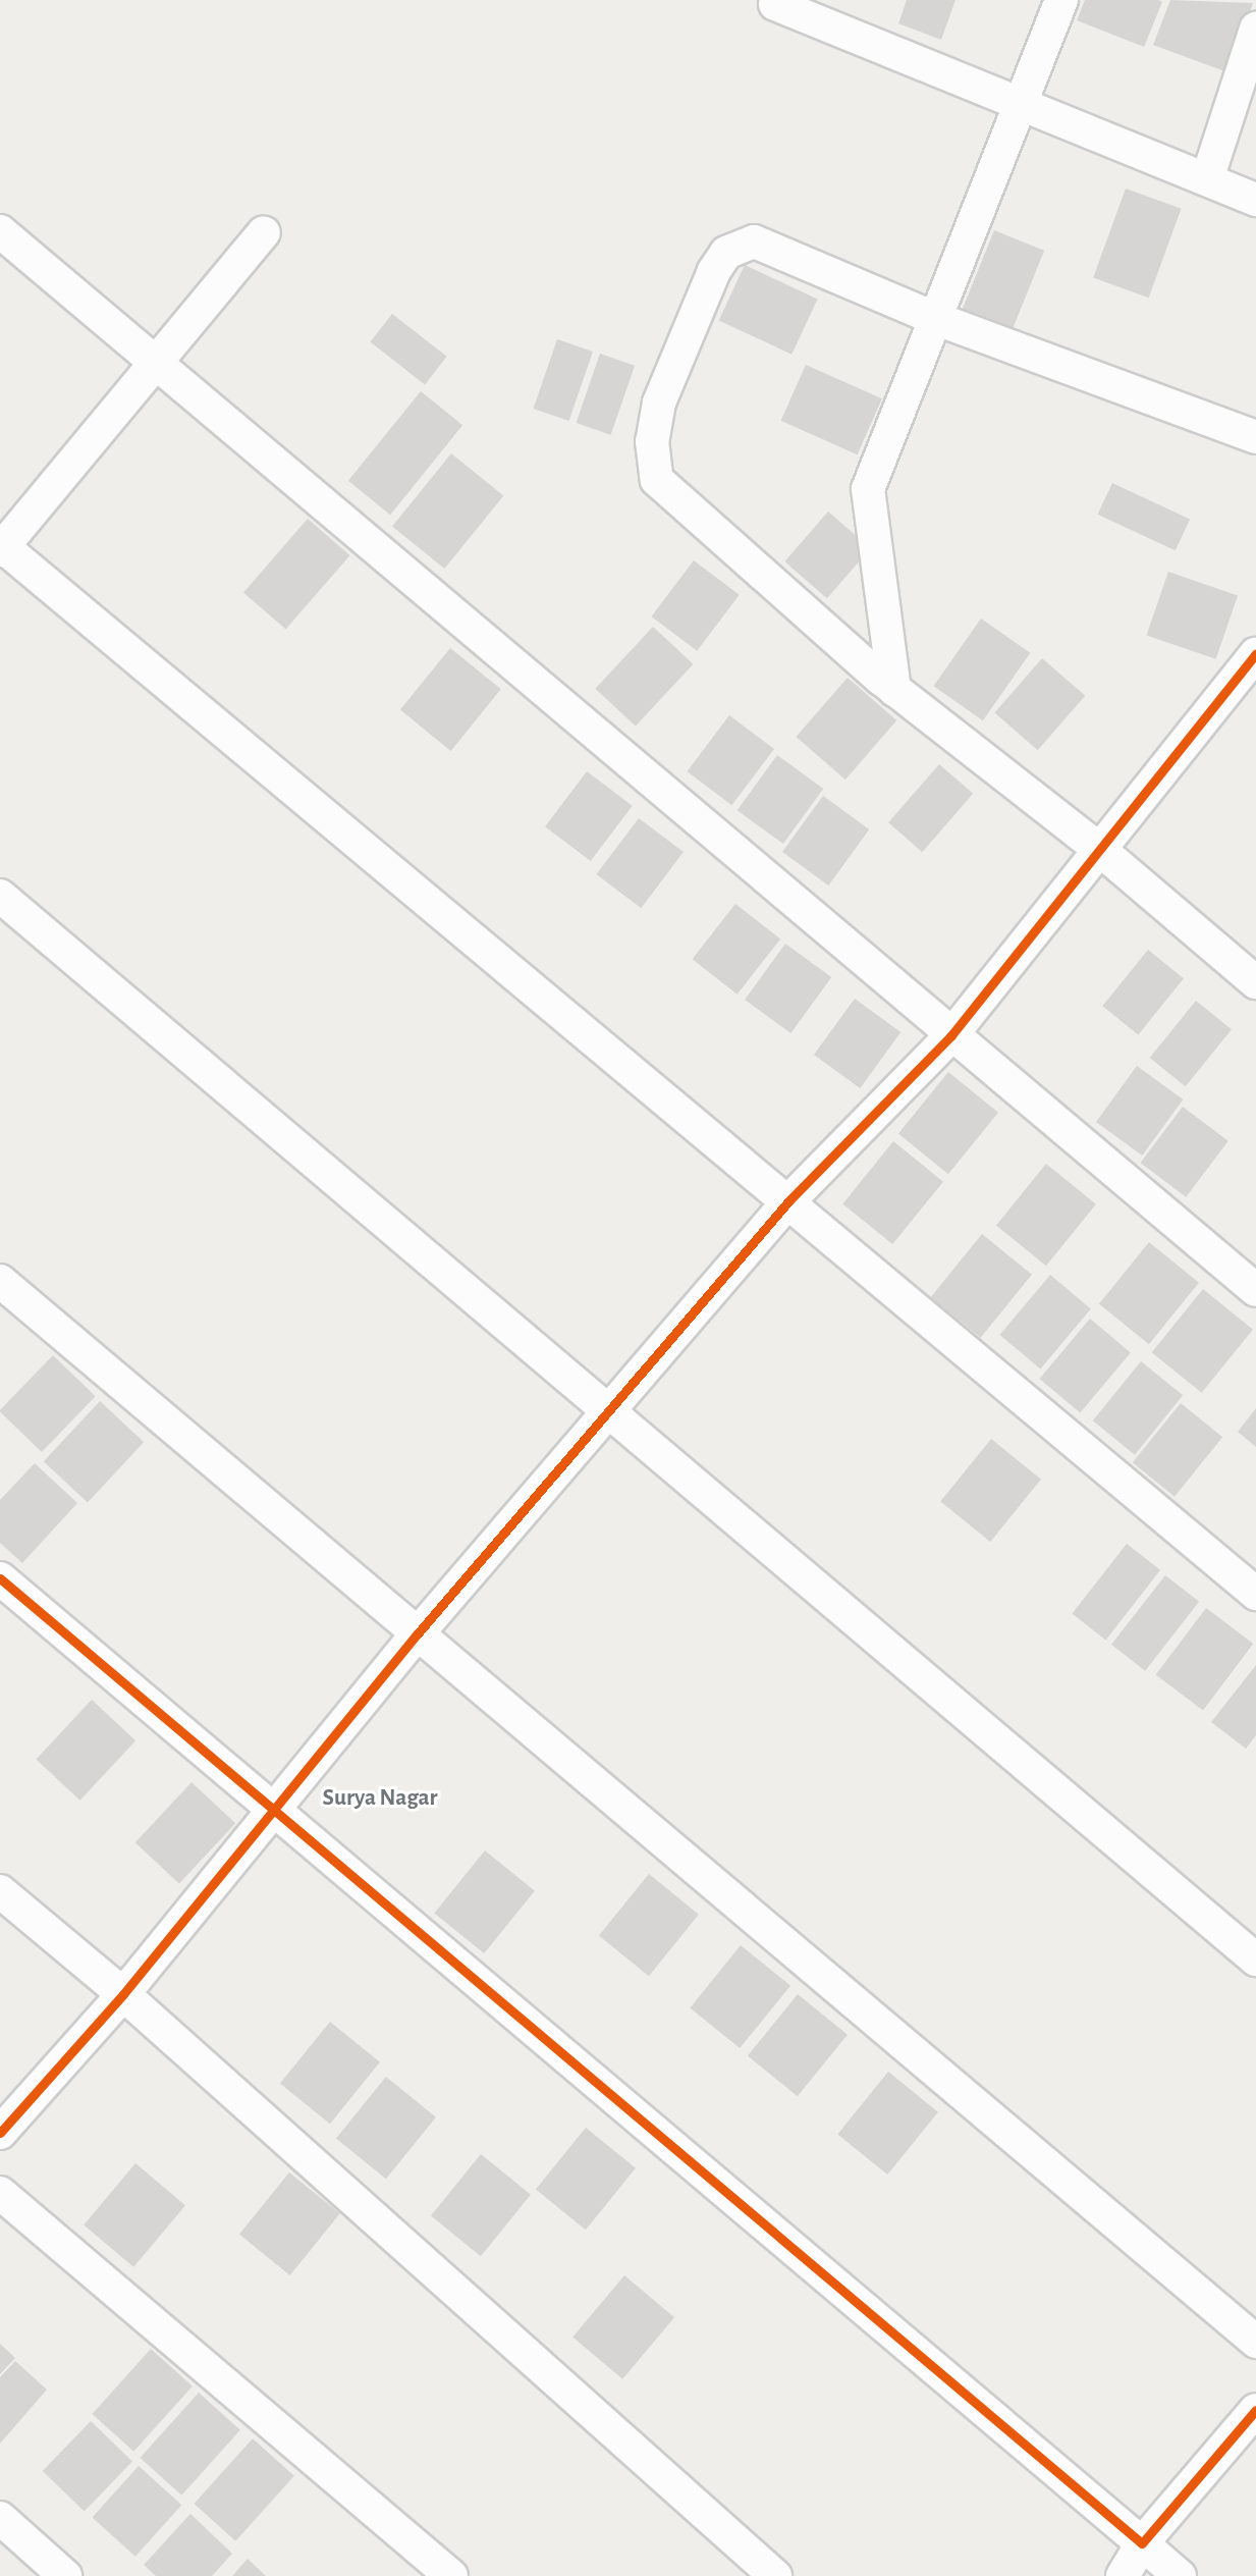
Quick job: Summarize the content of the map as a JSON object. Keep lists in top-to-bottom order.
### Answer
{
  "districts": ["Surya Nagar"]
}
